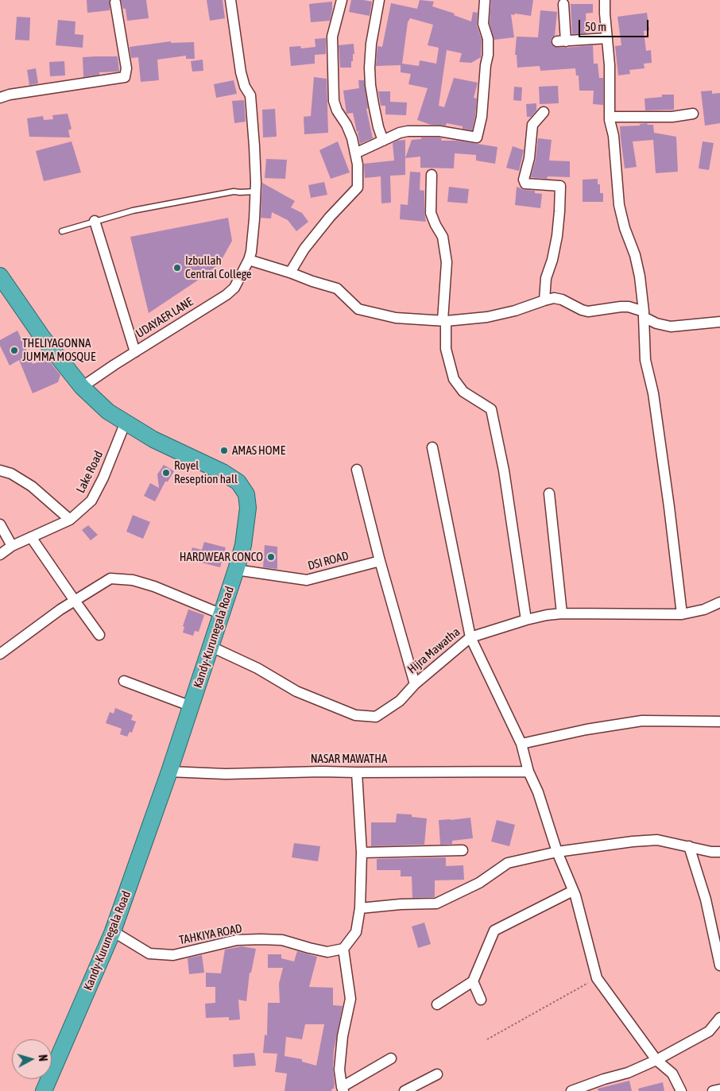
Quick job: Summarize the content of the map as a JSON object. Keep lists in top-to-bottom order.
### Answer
{
  "streets": {
    "highway": ["Kandy-Kurunegala Road"],
    "street": [
      "UDAYAER LANE",
      "Lake Road",
      "DSI ROAD",
      "Hijra Mawatha",
      "NASAR MAWATHA",
      "TAHKIYA ROAD"
    ]
  },
  "crossings": [
    ["UDAYAER LANE", "Kandy-Kurunegala Road"],
    ["Lake Road", "Kandy-Kurunegala Road"],
    ["DSI ROAD", "Kandy-Kurunegala Road"],
    ["Kandy-Kurunegala Road", "Hijra Mawatha"],
    ["Kandy-Kurunegala Road", "NASAR MAWATHA"],
    ["Kandy-Kurunegala Road", "TAHKIYA ROAD"]
  ],
  "places": [
    "Izbullah Central College",
    "THELIYAGONNA JUMMA MOSQUE",
    "AMAS HOME",
    "Royel Reseption hall",
    "HARDWEAR CONCO"
  ],
  "scale_bar": "50 m",
  "north": "right"
}
